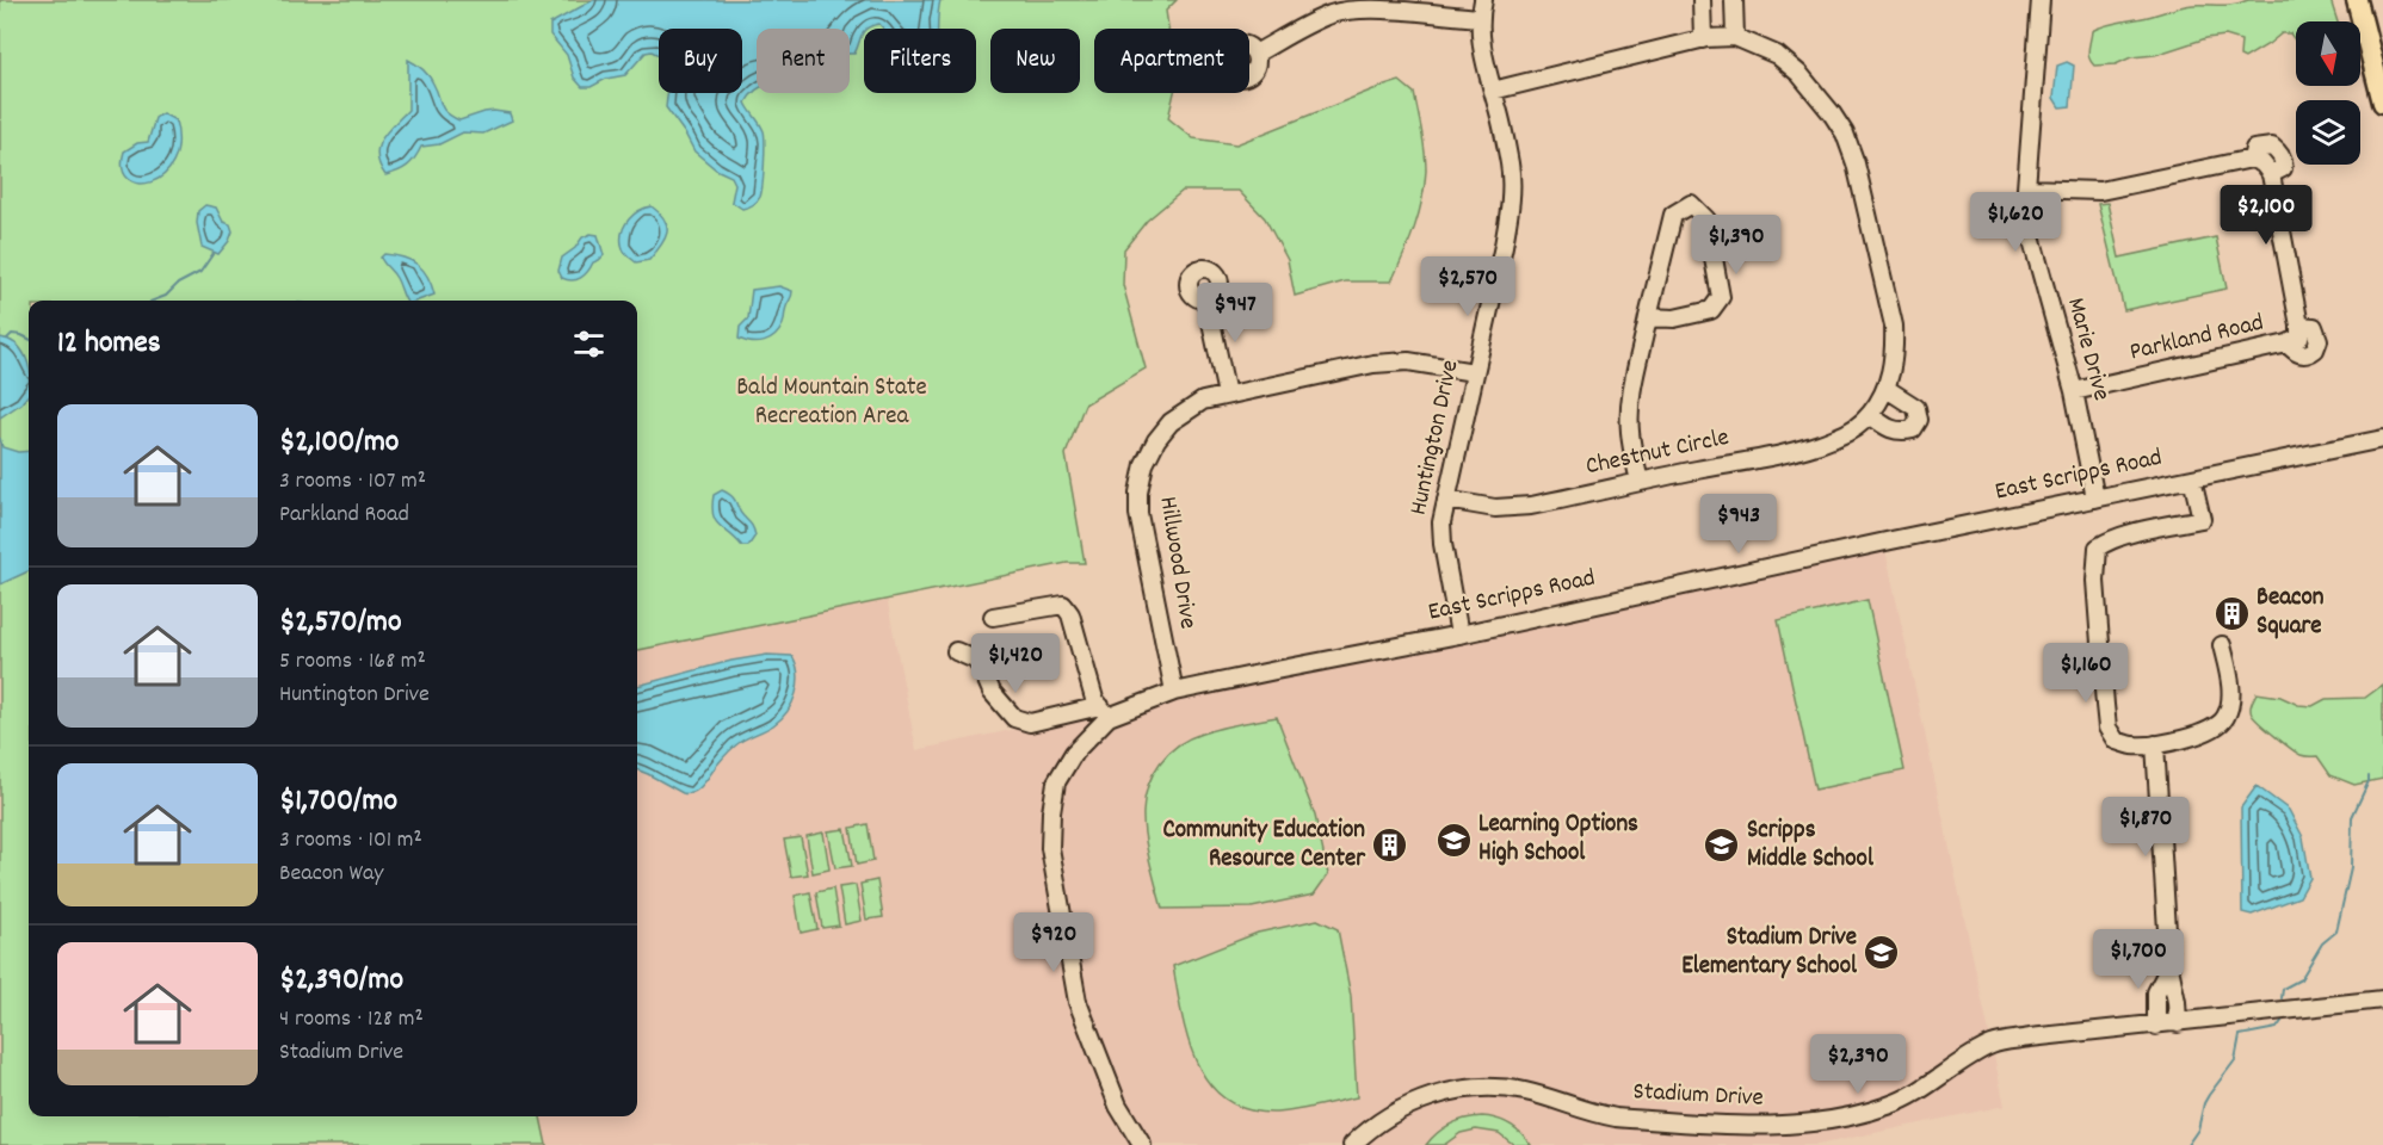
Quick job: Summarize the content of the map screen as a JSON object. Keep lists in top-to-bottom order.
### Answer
{
  "streets": {
    "street": [
      "Parkland Road",
      "Marie Drive",
      "Huntington Drive",
      "Chestnut Circle",
      "East Scripps Road",
      "Hillwood Drive",
      "Stadium Drive"
    ]
  },
  "crossings": [
    ["Parkland Road", "Marie Drive"],
    ["Marie Drive", "East Scripps Road"],
    ["Huntington Drive", "Chestnut Circle"],
    ["Huntington Drive", "East Scripps Road"],
    ["Huntington Drive", "Hillwood Drive"],
    ["East Scripps Road", "Hillwood Drive"]
  ],
  "parks": ["Bald Mountain State Recreation Area"],
  "places": {
    "building": ["Beacon Square", "Community Education Resource Center"],
    "school or university": ["Learning Options High School", "Scripps Middle School", "Stadium Drive Elementary School"]
  },
  "north": "bottom",
  "page": {
    "chip": [
      "Buy",
      "Rent",
      "Filters",
      "New",
      "Apartment"
    ],
    "price": [
      "$2,100",
      "$1,620",
      "$1,390",
      "$2,570",
      "$947",
      "$943",
      "$1,420",
      "$1,160",
      "$1,870",
      "$920",
      "$1,700",
      "$2,390"
    ],
    "heading": "12 homes",
    "list": [
      {
        "name": "$2,100/mo",
        "note": "3 rooms · 107 m² · Parkland Road"
      },
      {
        "name": "$2,570/mo",
        "note": "5 rooms · 168 m² · Huntington Drive"
      },
      {
        "name": "$1,700/mo",
        "note": "3 rooms · 101 m² · Beacon Way"
      },
      {
        "name": "$2,390/mo",
        "note": "4 rooms · 128 m² · Stadium Drive"
      }
    ]
  }
}
